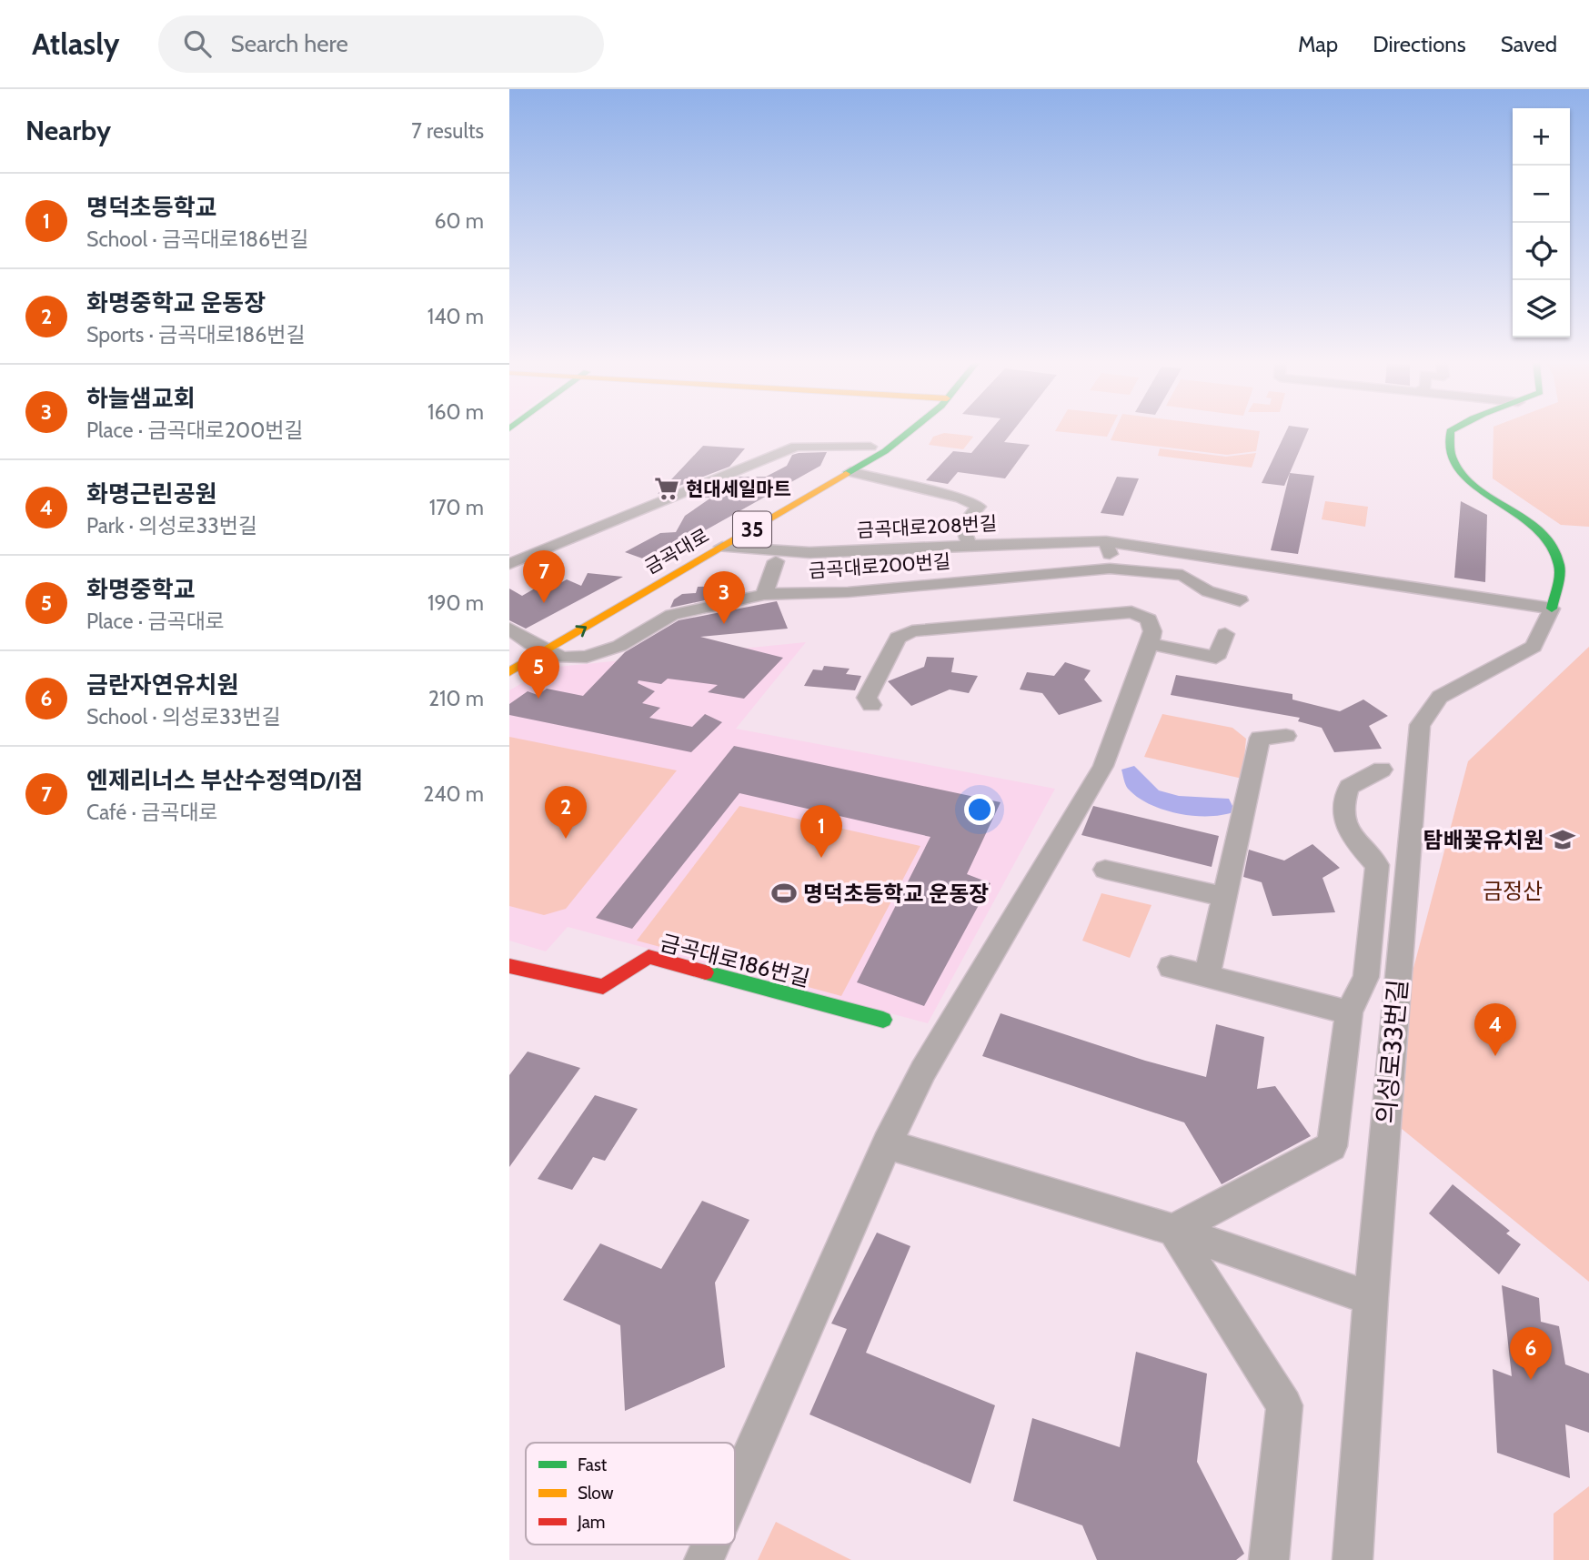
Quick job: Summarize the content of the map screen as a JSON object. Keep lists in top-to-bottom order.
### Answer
{
  "streets": {
    "main road": ["35", "금곡대로", "금곡대로186번길"],
    "street": ["금곡대로208번길", "금곡대로200번길", "의성로33번길"]
  },
  "crossings": [
    ["금곡대로208번길", "금곡대로"],
    ["금곡대로208번길", "의성로33번길"],
    ["금곡대로", "금곡대로200번길"]
  ],
  "parks": ["금정산"],
  "places": {
    "supermarket": ["현대세일마트"],
    "school or university": ["탐배꽃유치원"],
    "sports": ["명덕초등학교 운동장"]
  },
  "legend": ["Fast", "Slow", "Jam"],
  "page": {
    "header": "Atlasly",
    "search": "Search here",
    "nav": ["Map", "Directions", "Saved"],
    "heading": ["Nearby", "7 results"],
    "map_buttons": ["+", "−"],
    "list": [
      {
        "mark": "1",
        "name": "명덕초등학교",
        "note": "School · 금곡대로186번길",
        "value": "60 m"
      },
      {
        "mark": "2",
        "name": "화명중학교 운동장",
        "note": "Sports · 금곡대로186번길",
        "value": "140 m"
      },
      {
        "mark": "3",
        "name": "하늘샘교회",
        "note": "Place · 금곡대로200번길",
        "value": "160 m"
      },
      {
        "mark": "4",
        "name": "화명근린공원",
        "note": "Park · 의성로33번길",
        "value": "170 m"
      },
      {
        "mark": "5",
        "name": "화명중학교",
        "note": "Place · 금곡대로",
        "value": "190 m"
      },
      {
        "mark": "6",
        "name": "금란자연유치원",
        "note": "School · 의성로33번길",
        "value": "210 m"
      },
      {
        "mark": "7",
        "name": "엔제리너스 부산수정역D/I점",
        "note": "Café · 금곡대로",
        "value": "240 m"
      }
    ],
    "pins": [
      "7",
      "3",
      "5",
      "2",
      "1",
      "4",
      "6"
    ]
  }
}
